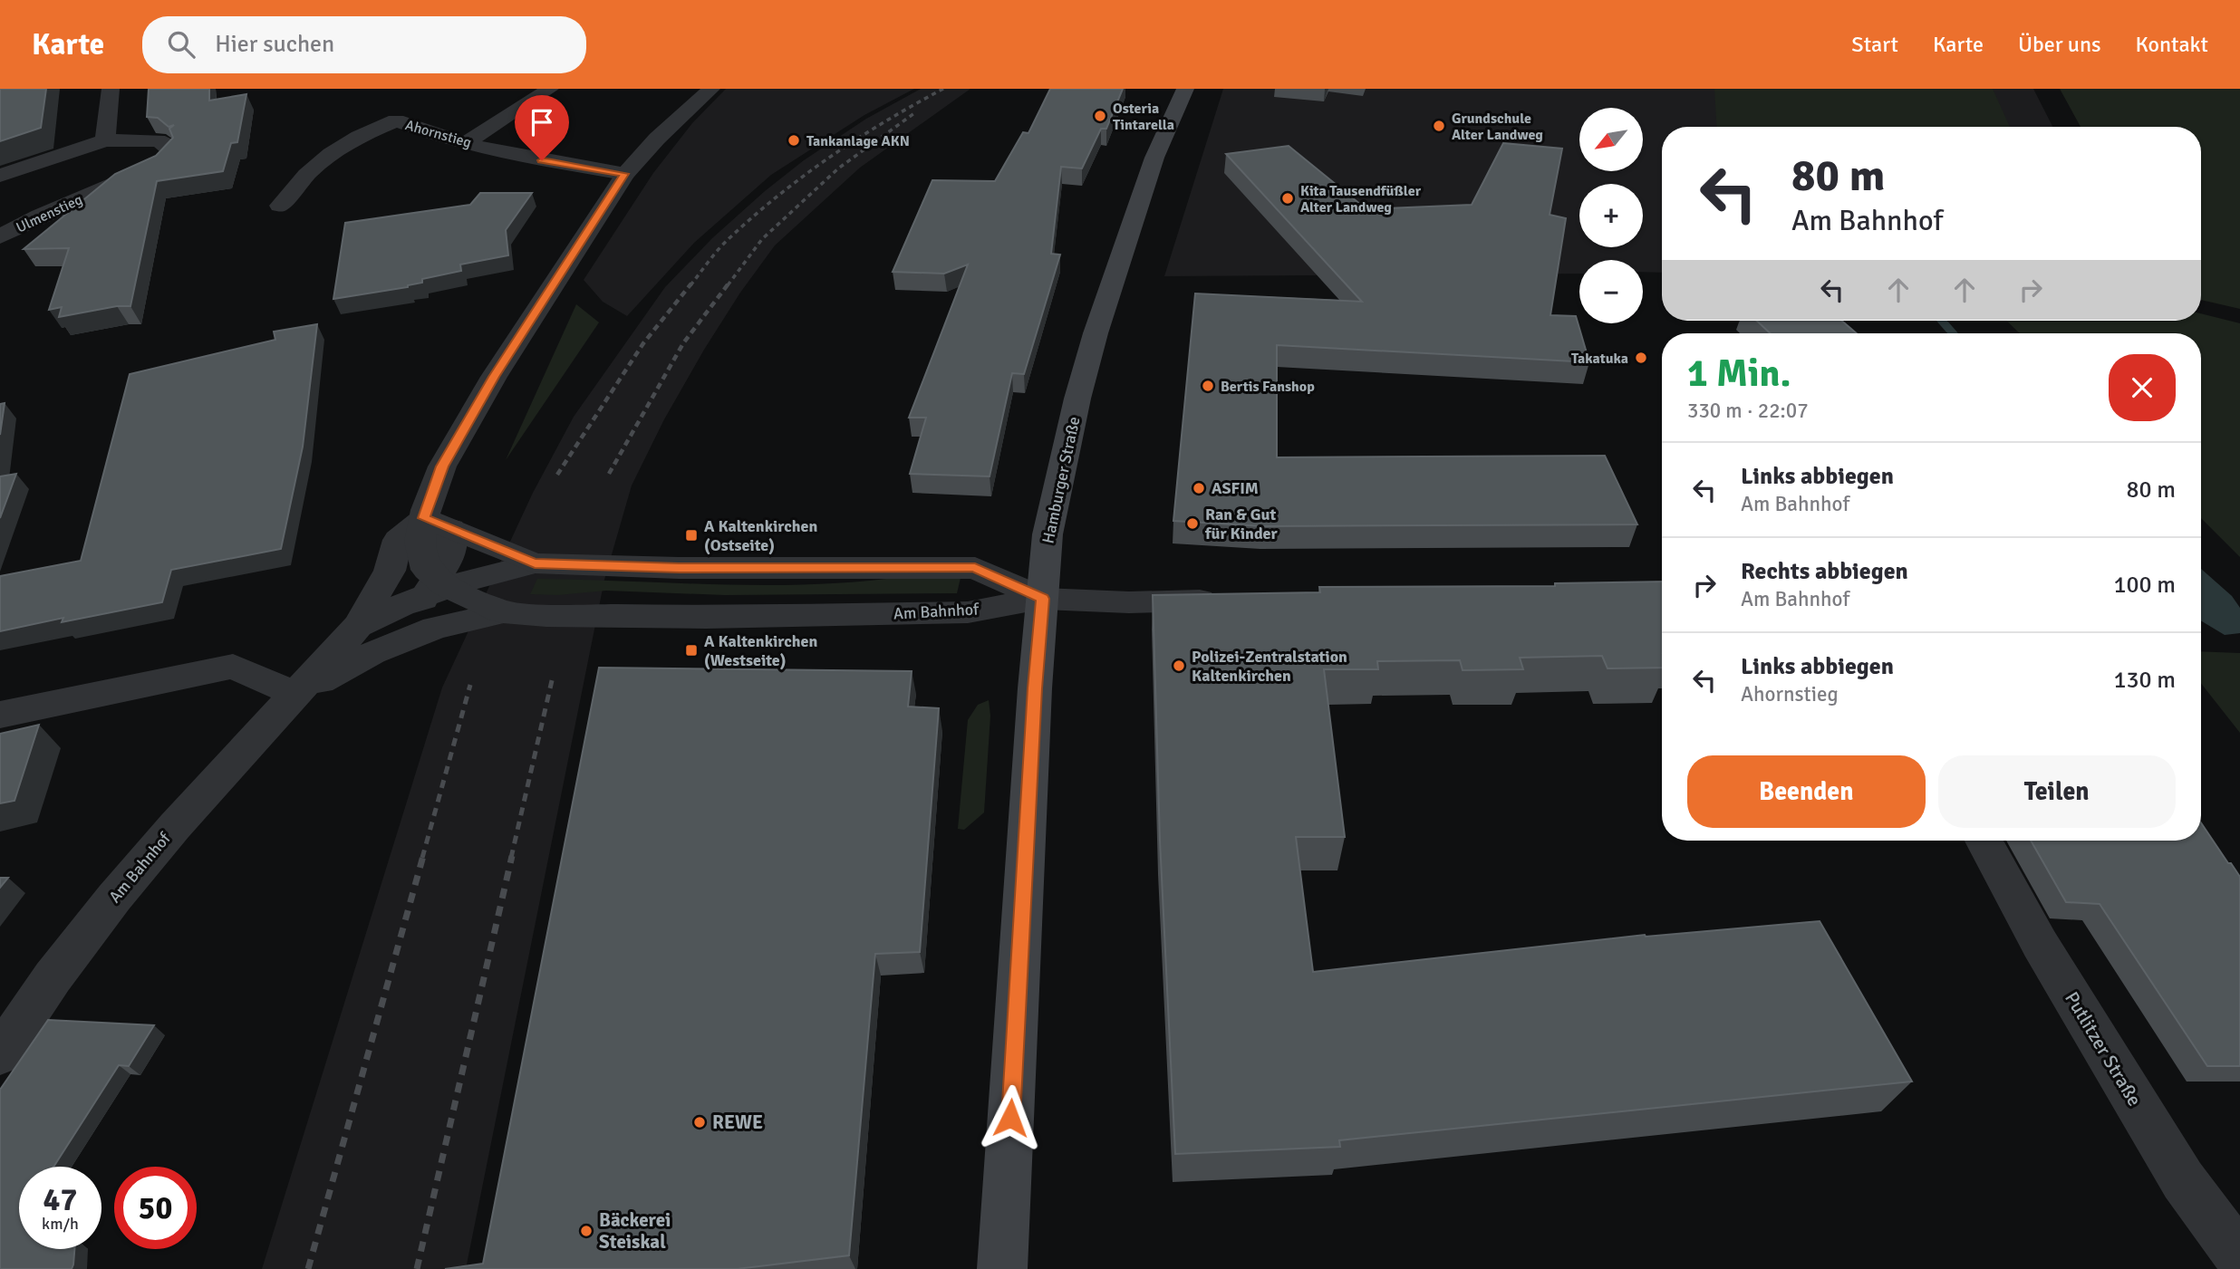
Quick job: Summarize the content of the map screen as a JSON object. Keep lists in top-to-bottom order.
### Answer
{
  "streets": {
    "main road": ["Hamburger Straße"],
    "street": [
      "Ahornstieg",
      "Ulmenstieg",
      "Am Bahnhof",
      "Putlitzer Straße"
    ]
  },
  "crossings": [
    ["Ahornstieg", "Am Bahnhof"],
    ["Hamburger Straße", "Am Bahnhof"]
  ],
  "places": {
    "other": [
      "Osteria Tintarella",
      "Grundschule Alter Landweg",
      "Tankanlage AKN",
      "Kita Tausendfüßler Alter Landweg",
      "Takatuka",
      "Bertis Fanshop",
      "ASFIM",
      "Ran & Gut für Kinder",
      "Polizei-Zentralstation Kaltenkirchen",
      "REWE",
      "Bäckerei Steiskal"
    ],
    "transit": ["A Kaltenkirchen (Ostseite)", "A Kaltenkirchen (Westseite)"]
  },
  "north": "bottom left",
  "page": {
    "header": "Karte",
    "search": "Hier suchen",
    "nav": [
      "Start",
      "Karte",
      "Über uns",
      "Kontakt"
    ],
    "map_buttons": ["+", "−"],
    "turn": ["80 m", "Am Bahnhof"],
    "heading": ["1 Min.", "330 m · 22:07"],
    "list": [
      {
        "name": "Links abbiegen",
        "note": "Am Bahnhof",
        "value": "80 m"
      },
      {
        "name": "Rechts abbiegen",
        "note": "Am Bahnhof",
        "value": "100 m"
      },
      {
        "name": "Links abbiegen",
        "note": "Ahornstieg",
        "value": "130 m"
      }
    ],
    "buttons": ["Beenden", "Teilen"],
    "speed": "47 km/h",
    "limit": "50"
  }
}
